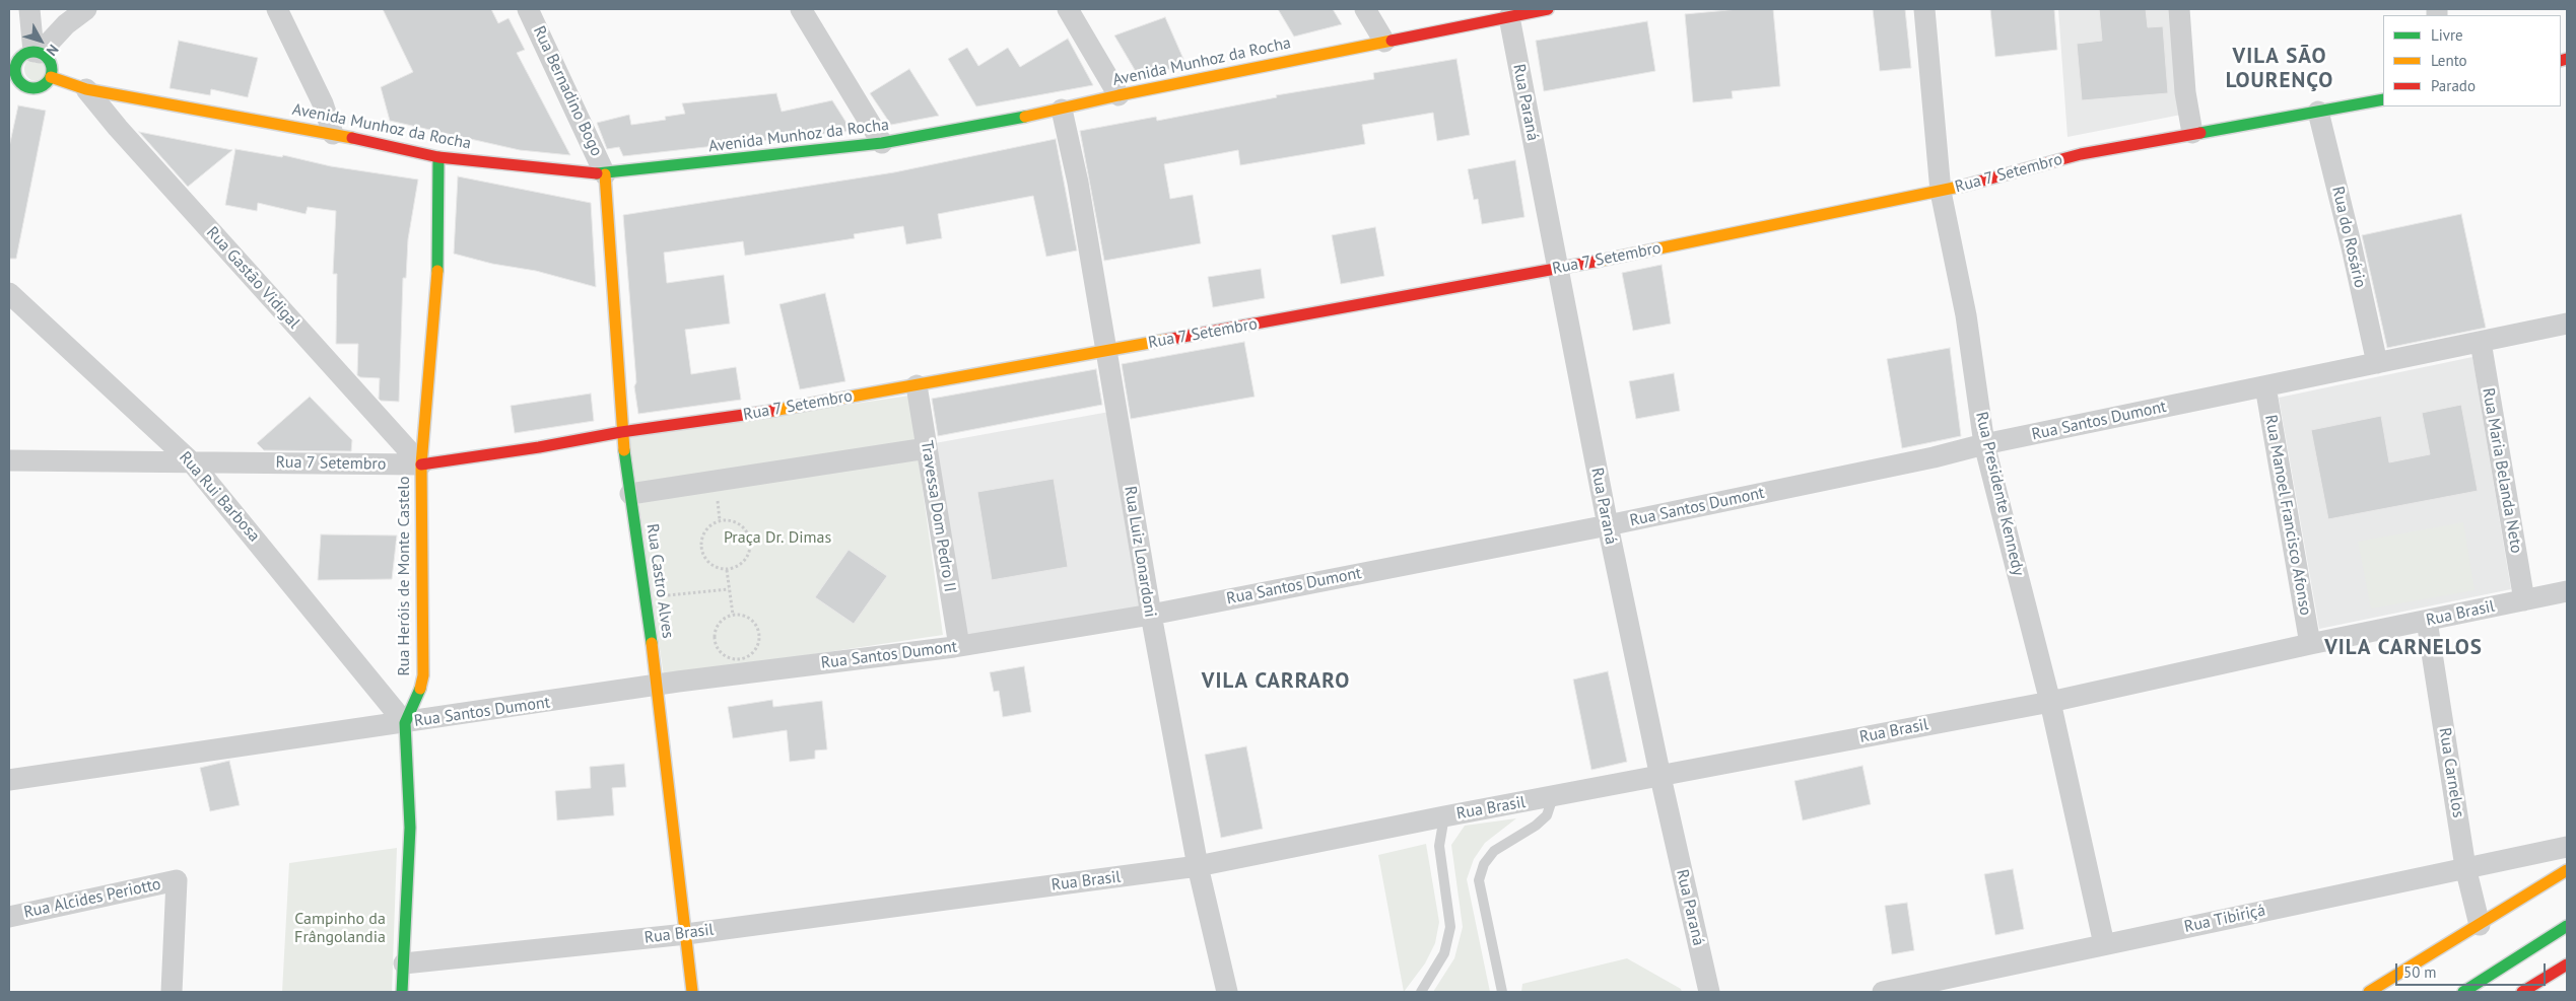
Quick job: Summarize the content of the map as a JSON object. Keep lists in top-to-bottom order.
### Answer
{
  "streets": {
    "main road": [
      "Avenida Munhoz da Rocha",
      "Rua 7 Setembro",
      "Rua Heróis de Monte Castelo",
      "Rua Castro Alves"
    ],
    "street": [
      "Rua Bernadino Bogo",
      "Rua Paraná",
      "Rua do Rosário",
      "Rua Gastão Vidigal",
      "Rua Santos Dumont",
      "Rua Maria Belanda Neto",
      "Rua Presidente Kennedy",
      "Rua Rui Barbosa",
      "Rua Manoel Francisco Afonso",
      "Travessa Dom Pedro II",
      "Rua Luiz Lonardoni",
      "Rua Brasil",
      "Rua Carnelos",
      "Rua Alcides Periotto",
      "Rua Tibiriçá"
    ]
  },
  "crossings": [
    ["Avenida Munhoz da Rocha", "Rua Bernadino Bogo"],
    ["Avenida Munhoz da Rocha", "Rua Paraná"],
    ["Avenida Munhoz da Rocha", "Rua Gastão Vidigal"],
    ["Avenida Munhoz da Rocha", "Rua Luiz Lonardoni"],
    ["Avenida Munhoz da Rocha", "Rua Heróis de Monte Castelo"],
    ["Avenida Munhoz da Rocha", "Rua Castro Alves"],
    ["Rua Bernadino Bogo", "Rua Castro Alves"],
    ["Rua Paraná", "Rua 7 Setembro"],
    ["Rua Paraná", "Rua Santos Dumont"],
    ["Rua Paraná", "Rua Brasil"],
    ["Rua 7 Setembro", "Rua do Rosário"],
    ["Rua 7 Setembro", "Rua Gastão Vidigal"],
    ["Rua 7 Setembro", "Rua Presidente Kennedy"],
    ["Rua 7 Setembro", "Rua Rui Barbosa"],
    ["Rua 7 Setembro", "Travessa Dom Pedro II"],
    ["Rua 7 Setembro", "Rua Luiz Lonardoni"],
    ["Rua 7 Setembro", "Rua Heróis de Monte Castelo"],
    ["Rua 7 Setembro", "Rua Castro Alves"],
    ["Rua do Rosário", "Rua Santos Dumont"],
    ["Rua Gastão Vidigal", "Rua Heróis de Monte Castelo"],
    ["Rua Santos Dumont", "Rua Maria Belanda Neto"],
    ["Rua Santos Dumont", "Rua Presidente Kennedy"],
    ["Rua Santos Dumont", "Rua Rui Barbosa"],
    ["Rua Santos Dumont", "Rua Manoel Francisco Afonso"],
    ["Rua Santos Dumont", "Travessa Dom Pedro II"],
    ["Rua Santos Dumont", "Rua Luiz Lonardoni"],
    ["Rua Santos Dumont", "Rua Heróis de Monte Castelo"],
    ["Rua Santos Dumont", "Rua Castro Alves"],
    ["Rua Maria Belanda Neto", "Rua Brasil"],
    ["Rua Presidente Kennedy", "Rua Brasil"],
    ["Rua Presidente Kennedy", "Rua Tibiriçá"],
    ["Rua Rui Barbosa", "Rua Heróis de Monte Castelo"],
    ["Rua Manoel Francisco Afonso", "Rua Brasil"],
    ["Rua Luiz Lonardoni", "Rua Brasil"],
    ["Rua Heróis de Monte Castelo", "Rua Brasil"],
    ["Rua Castro Alves", "Rua Brasil"],
    ["Rua Brasil", "Rua Carnelos"],
    ["Rua Carnelos", "Rua Tibiriçá"]
  ],
  "districts": ["VILA SÃO LOURENÇO", "VILA CARNELOS", "VILA CARRARO"],
  "parks": ["Praça Dr. Dimas", "Campinho da Frângolandia"],
  "legend": ["Livre", "Lento", "Parado"],
  "scale_bar": "50 m",
  "north": "bottom right"
}
